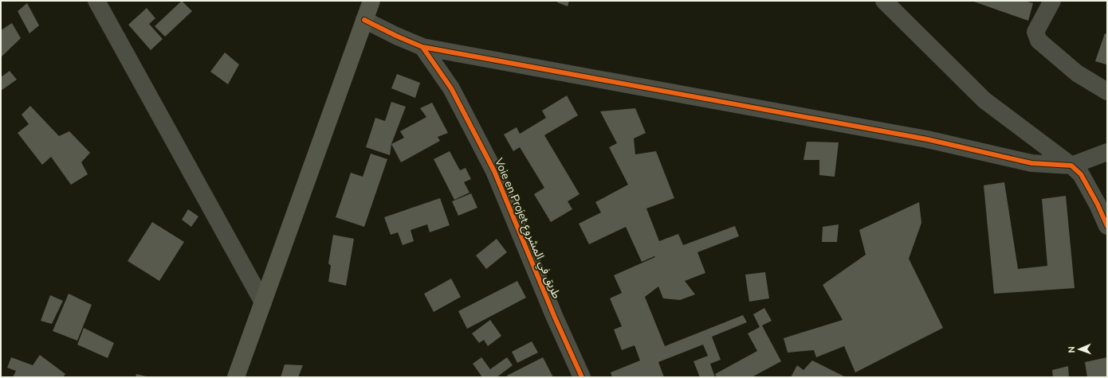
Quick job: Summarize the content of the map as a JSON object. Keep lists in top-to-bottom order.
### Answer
{
  "streets": {
    "street": ["Voie en Projet طريق في المشروع"]
  },
  "north": "left"
}
